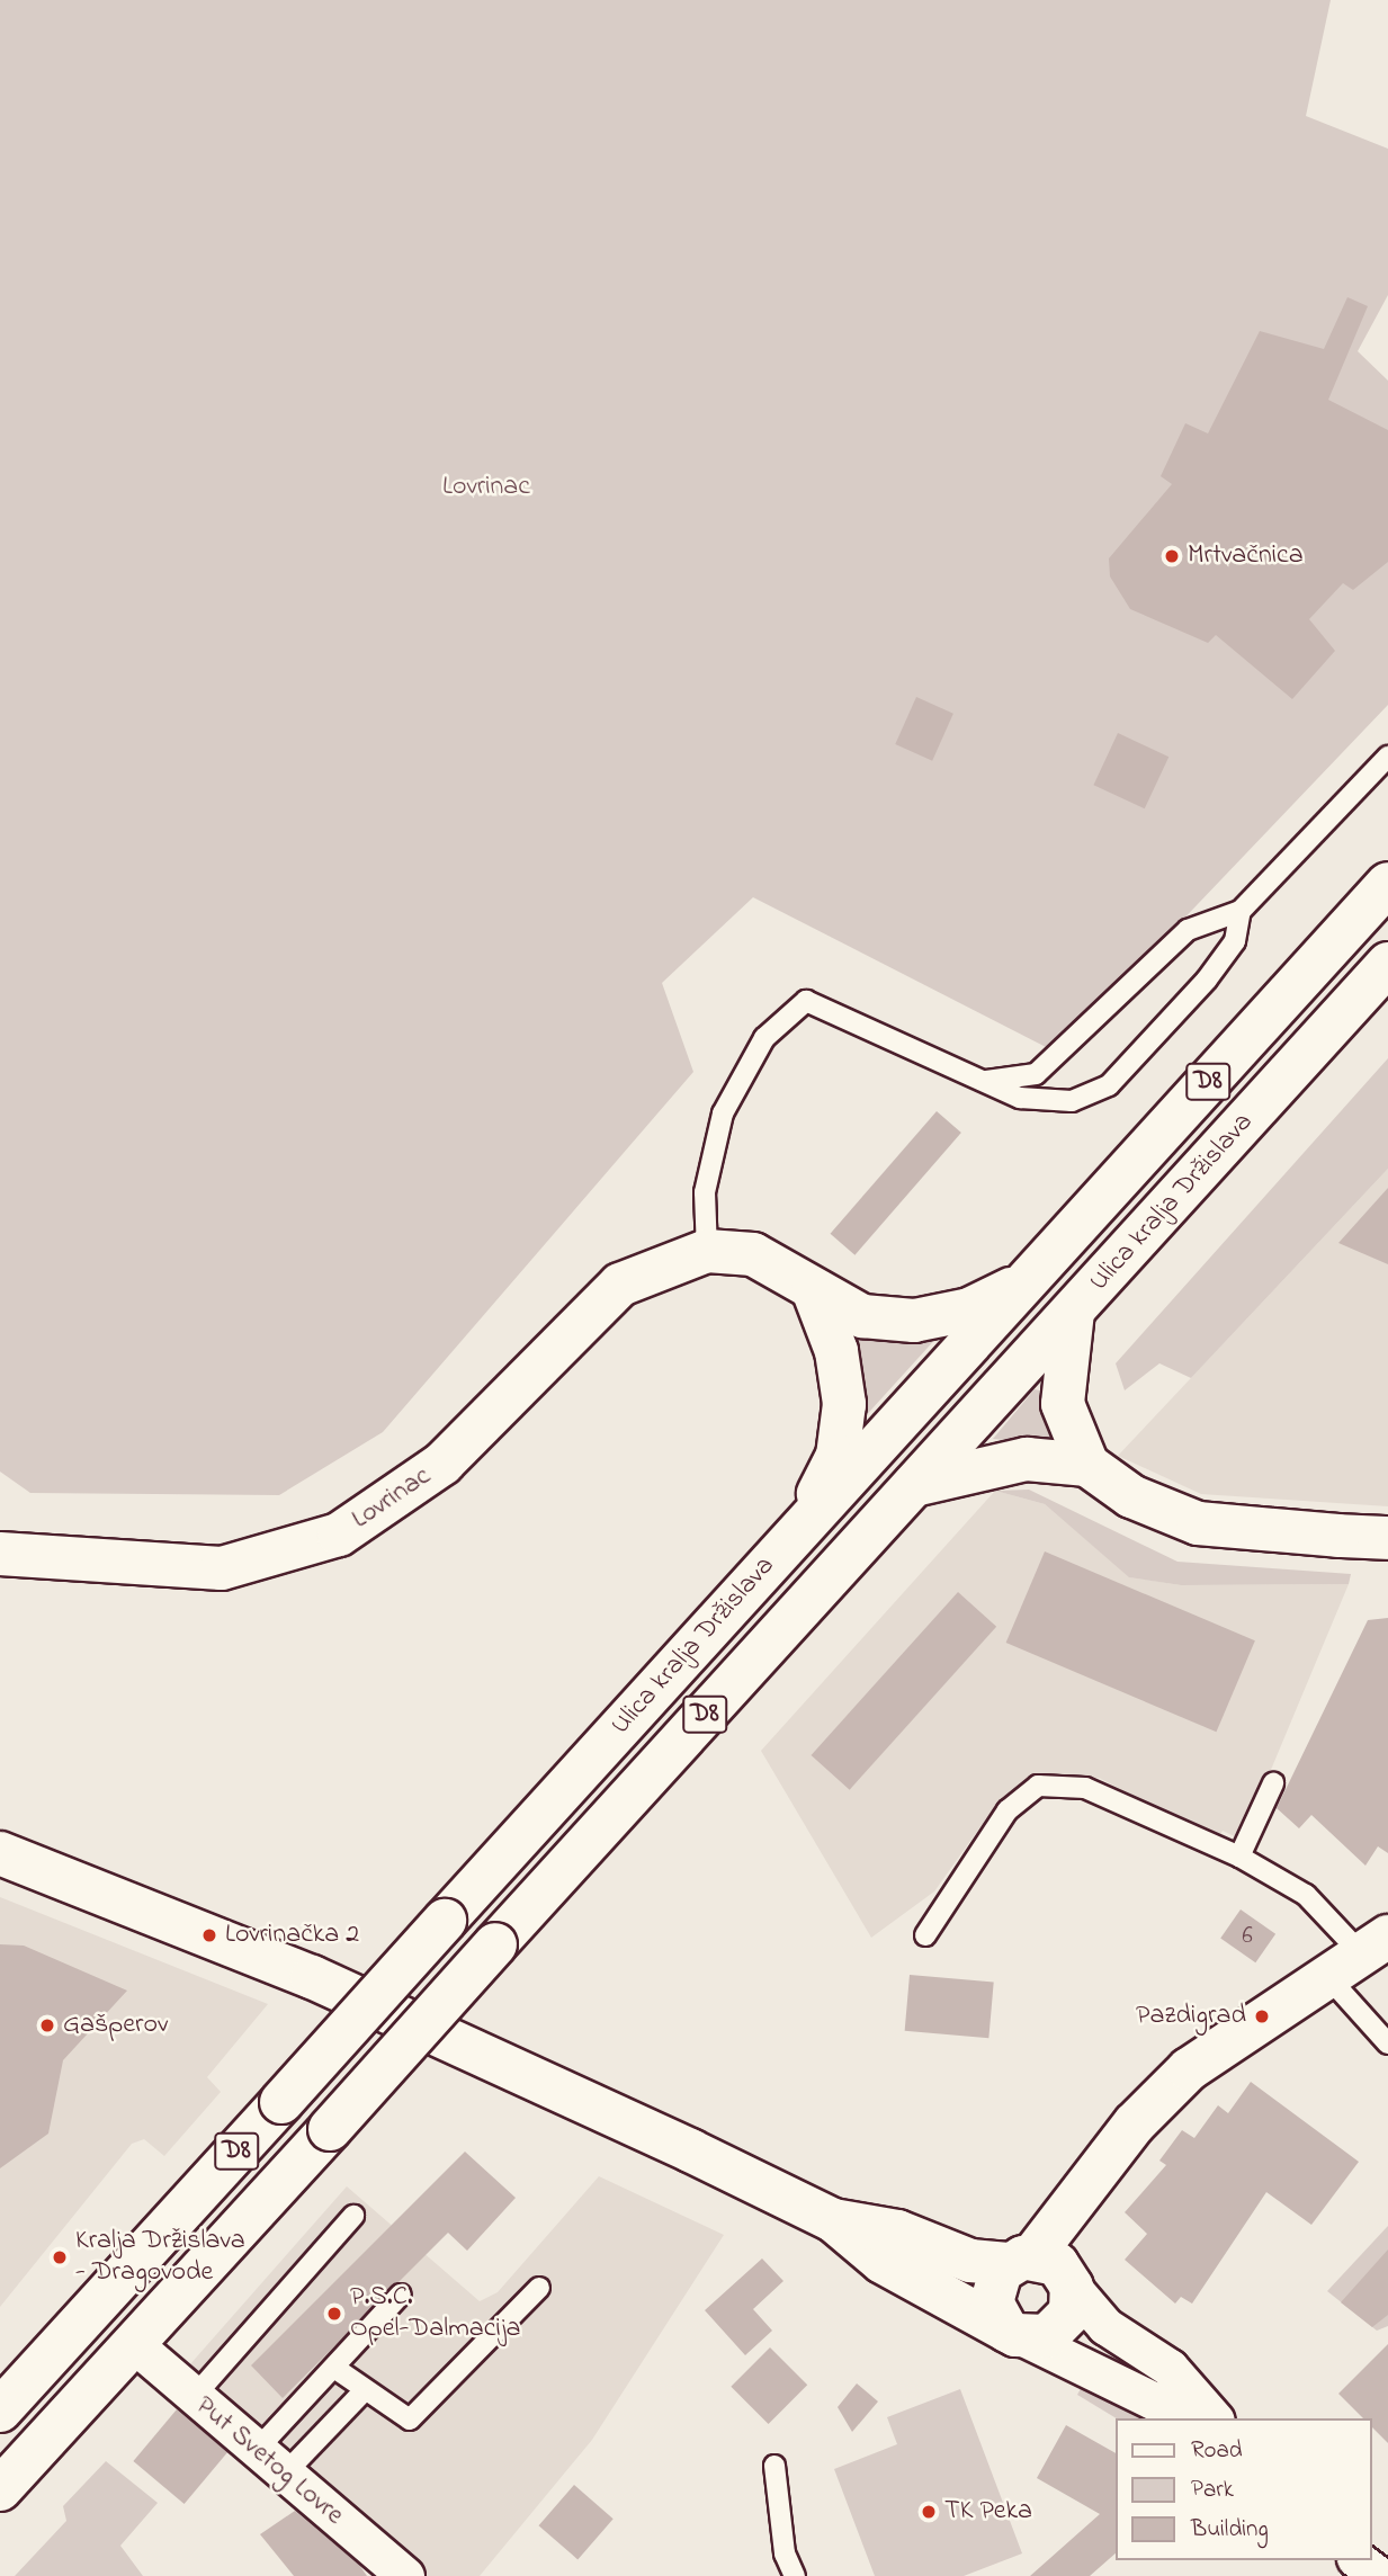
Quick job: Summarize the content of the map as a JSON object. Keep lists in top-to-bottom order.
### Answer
{
  "streets": {
    "main road": ["D8", "Ulica kralja Držislava", "Lovrinac"],
    "street": ["Put Svetog Lovre"]
  },
  "crossings": [
    ["Ulica kralja Držislava", "Put Svetog Lovre"]
  ],
  "parks": ["Lovrinac"],
  "places": [
    "Mrtvačnica",
    "Lovrinačka 2",
    "Pazdigrad",
    "Gašperov",
    "Kralja Držislava - Dragovode",
    "P.S.C. Opel-Dalmacija",
    "TK Peka"
  ],
  "house_numbers": ["6"],
  "legend": ["Road", "Park", "Building"]
}
